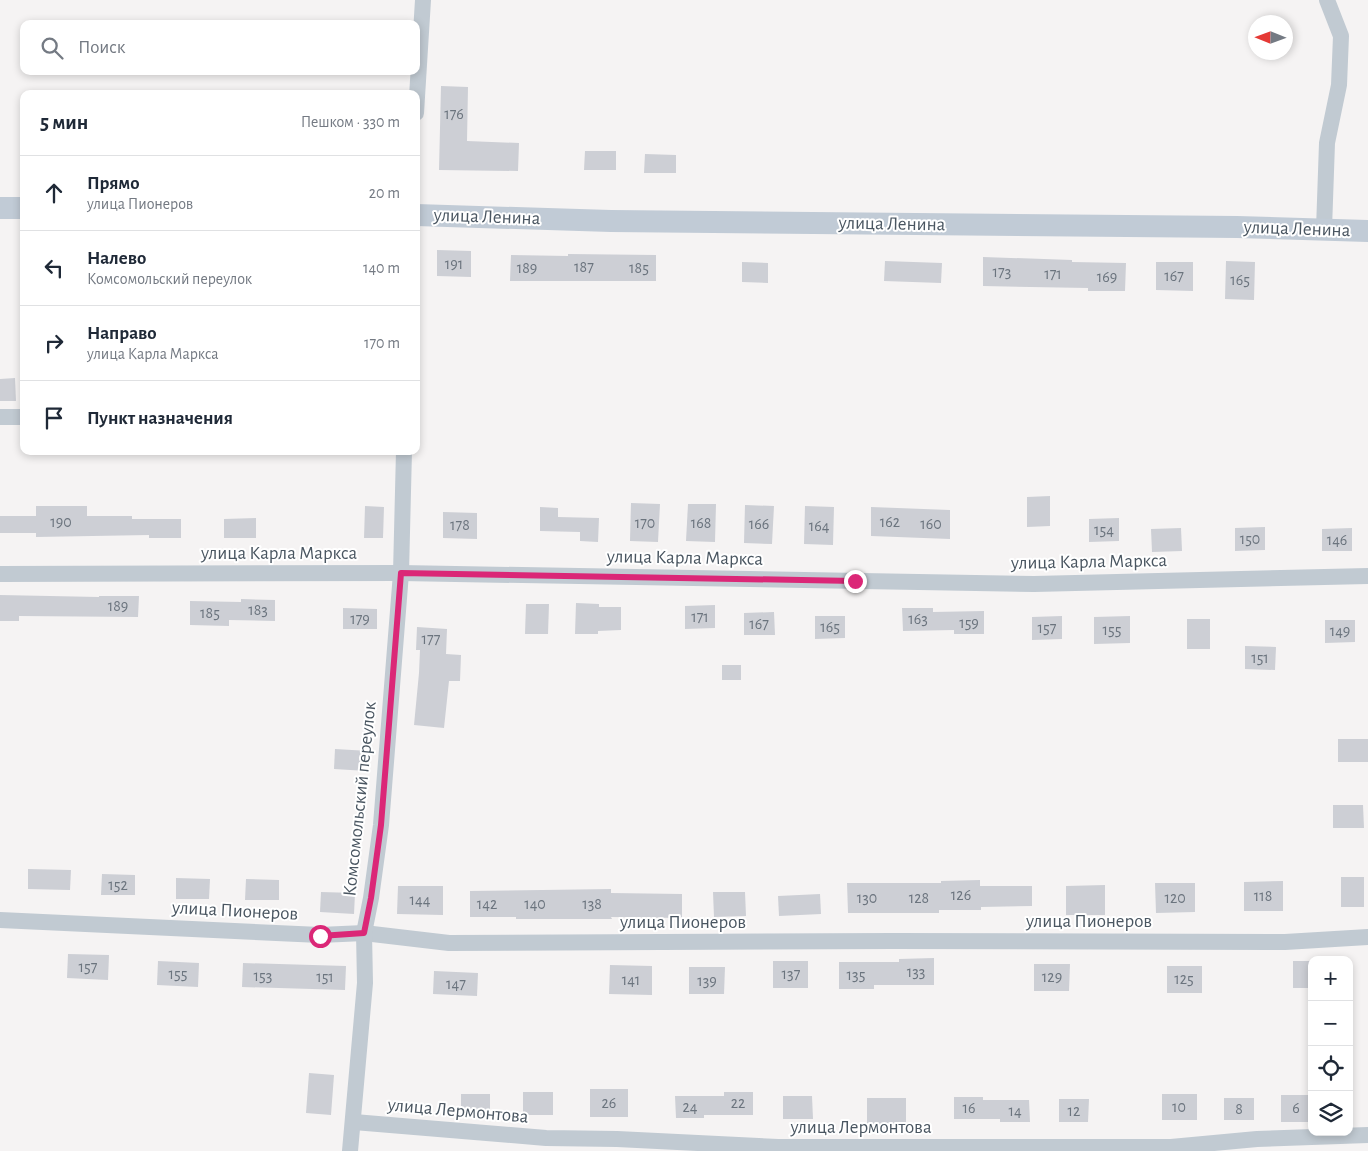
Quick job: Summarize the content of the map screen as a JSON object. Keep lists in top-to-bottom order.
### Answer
{
  "streets": {
    "main road": ["улица Ленина"],
    "street": [
      "улица Карла Маркса",
      "Комсомольский переулок",
      "улица Пионеров",
      "улица Лермонтова"
    ]
  },
  "crossings": [
    ["улица Карла Маркса", "Комсомольский переулок"],
    ["Комсомольский переулок", "улица Пионеров"],
    ["Комсомольский переулок", "улица Лермонтова"]
  ],
  "house_numbers": [
    "176",
    "191",
    "187",
    "189",
    "185",
    "173",
    "171",
    "167",
    "169",
    "165",
    "190",
    "162",
    "170",
    "168",
    "166",
    "160",
    "178",
    "164",
    "154",
    "150",
    "146",
    "189",
    "183",
    "185",
    "171",
    "179",
    "163",
    "159",
    "167",
    "165",
    "157",
    "155",
    "149",
    "177",
    "151",
    "152",
    "126",
    "118",
    "130",
    "128",
    "120",
    "144",
    "142",
    "140",
    "138",
    "157",
    "133",
    "155",
    "137",
    "135",
    "153",
    "151",
    "129",
    "125",
    "141",
    "139",
    "147",
    "26",
    "22",
    "24",
    "10",
    "16",
    "6",
    "8",
    "14",
    "12"
  ],
  "north": "left",
  "page": {
    "search": "Поиск",
    "heading": ["5 мин", "Пешком · 330 m"],
    "list": [
      ["Прямо", "улица Пионеров", "20 m"],
      ["Налево", "Комсомольский переулок", "140 m"],
      ["Направо", "улица Карла Маркса", "170 m"],
      "Пункт назначения"
    ],
    "map_buttons": ["+", "−"]
  }
}
